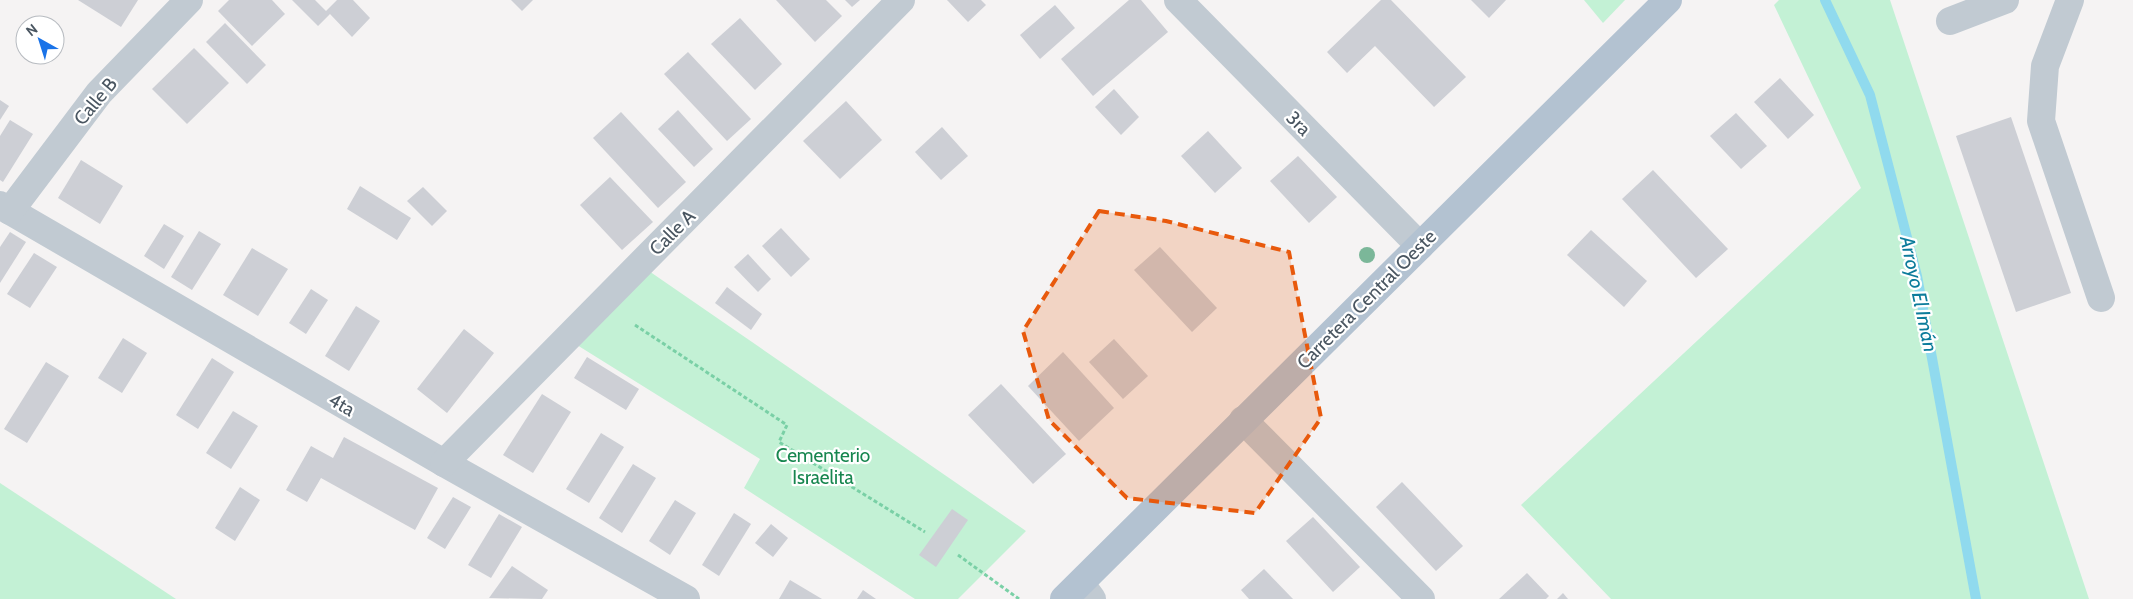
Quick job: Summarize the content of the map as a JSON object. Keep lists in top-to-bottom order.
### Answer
{
  "streets": {
    "main road": ["Carretera Central Oeste"],
    "street": [
      "Calle B",
      "3ra",
      "Calle A",
      "4ta"
    ]
  },
  "crossings": [
    ["Calle B", "4ta"],
    ["3ra", "Carretera Central Oeste"],
    ["Calle A", "4ta"]
  ],
  "water": ["Arroyo El Imán"],
  "parks": ["Cementerio Israelita"],
  "north": "top left"
}
